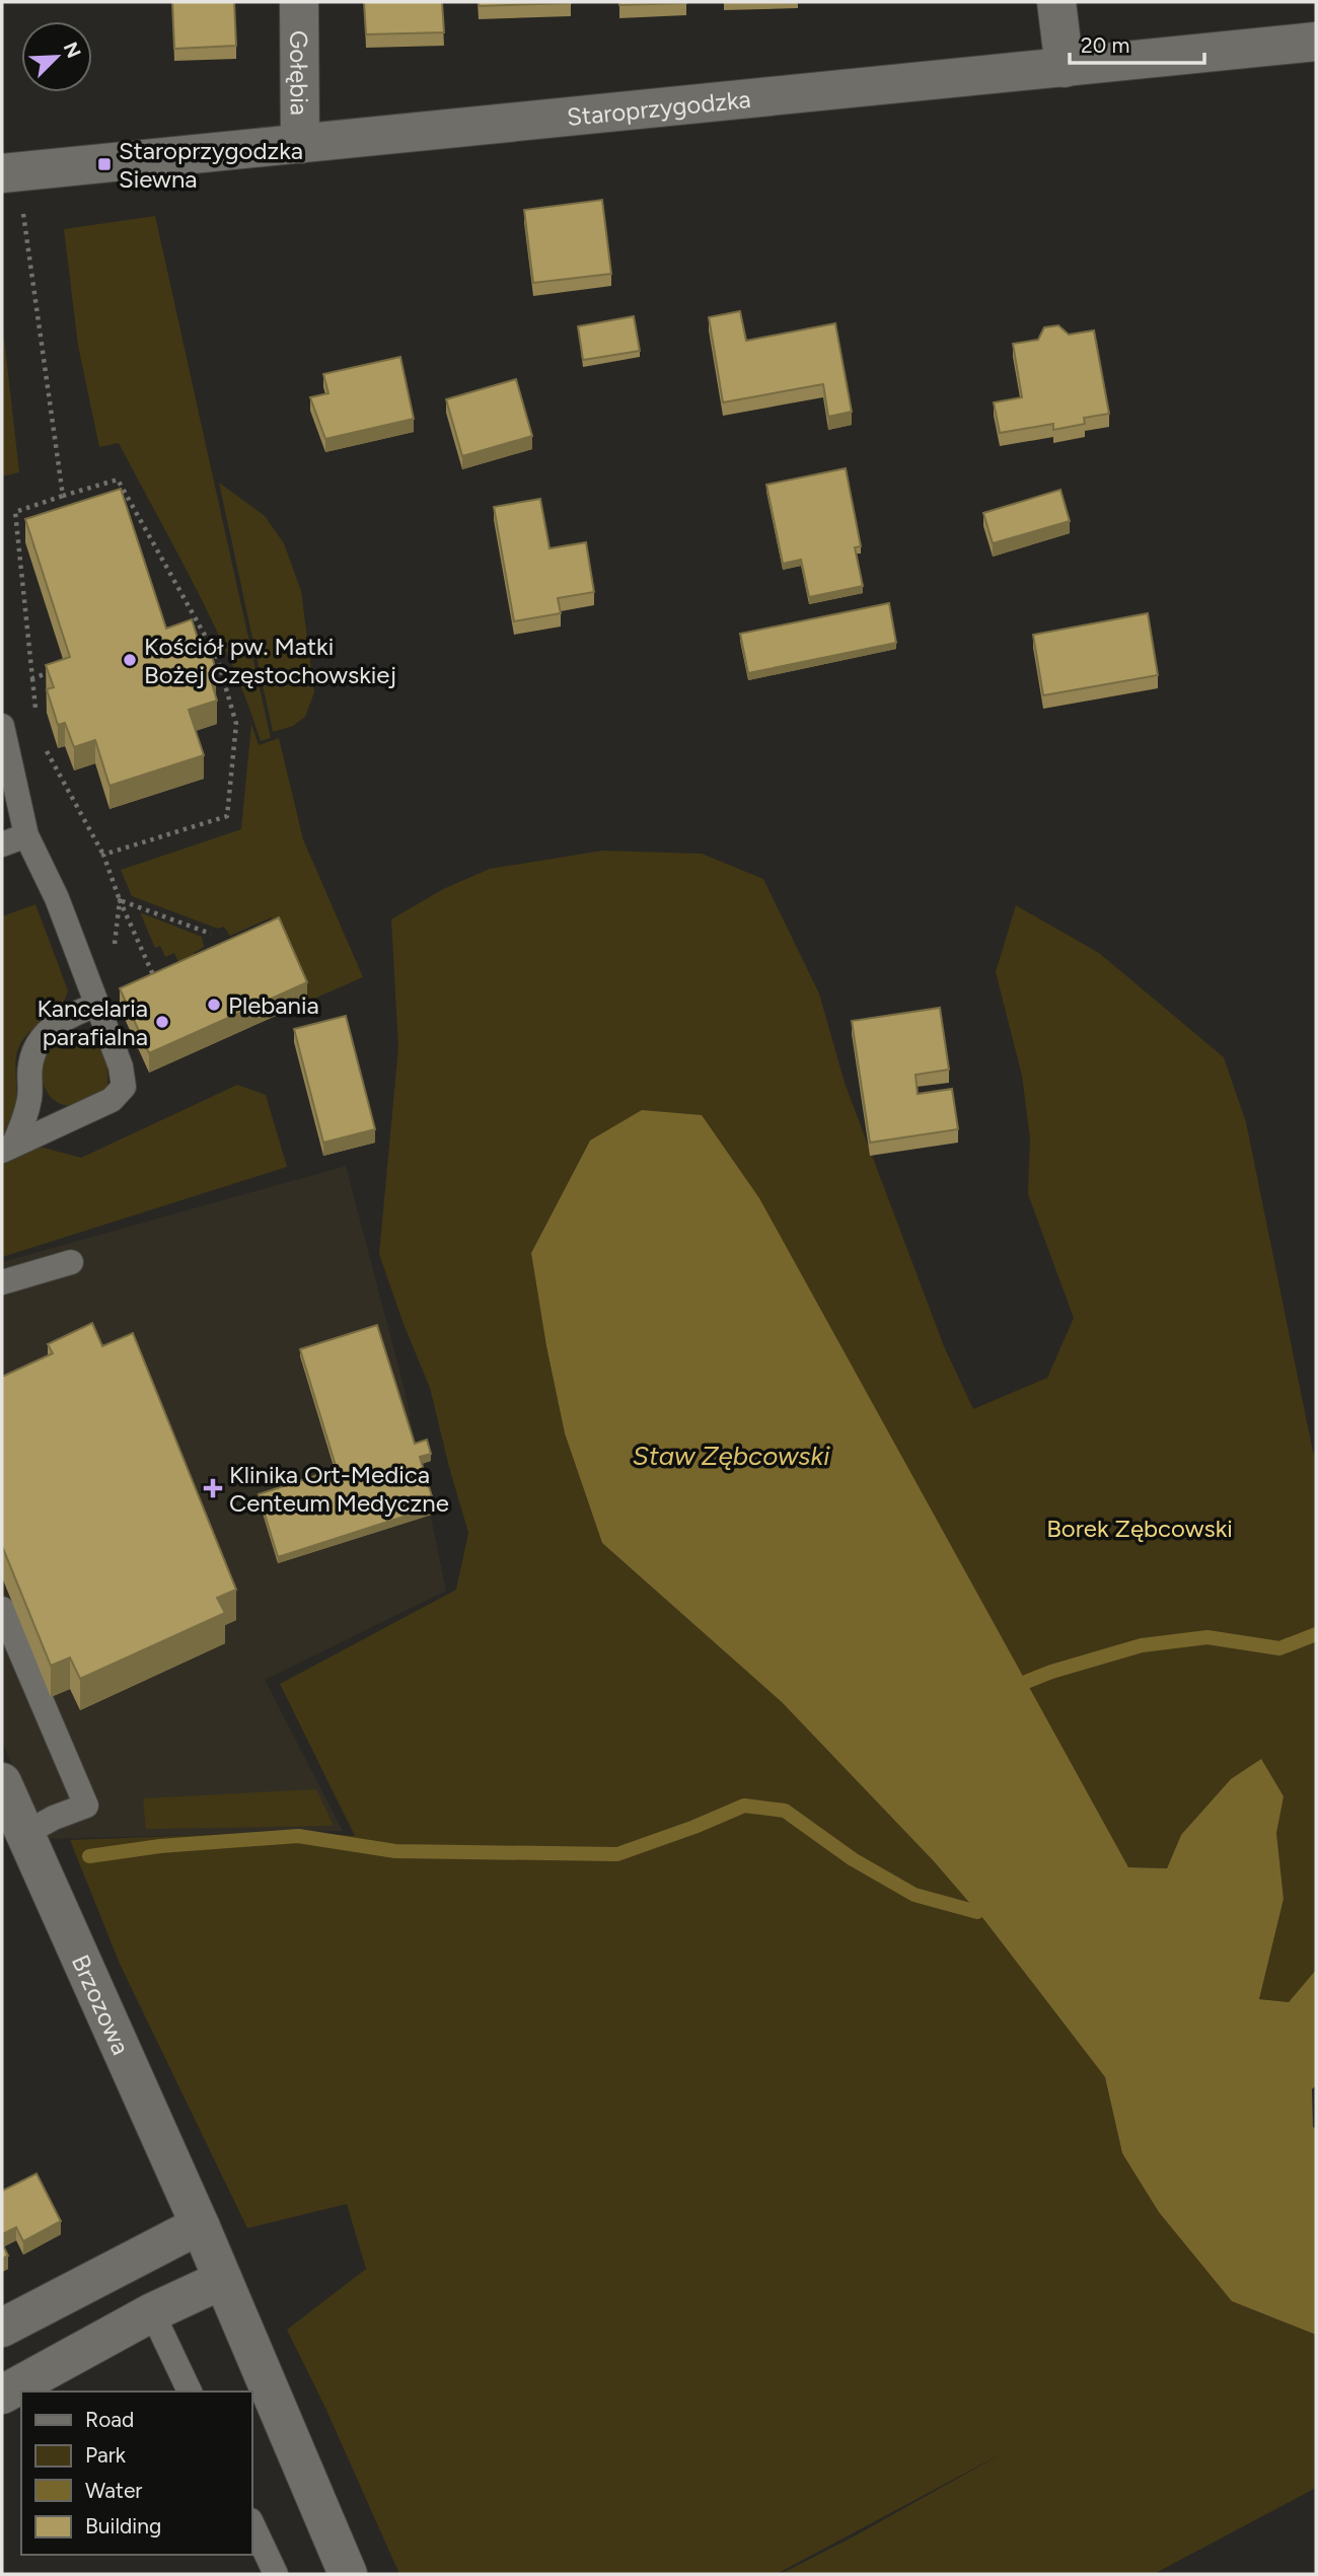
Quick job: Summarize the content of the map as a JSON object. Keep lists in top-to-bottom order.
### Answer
{
  "streets": {
    "street": ["Gołębia", "Staroprzygodzka", "Brzozowa"]
  },
  "crossings": [
    ["Gołębia", "Staroprzygodzka"]
  ],
  "water": ["Staw Zębcowski"],
  "parks": ["Borek Zębcowski"],
  "places": {
    "transit": ["Staroprzygodzka Siewna"],
    "other": ["Kościół pw. Matki Bożej Częstochowskiej", "Plebania", "Kancelaria parafialna"],
    "health": ["Klinika Ort-Medica Centeum Medyczne"]
  },
  "legend": [
    "Road",
    "Park",
    "Water",
    "Building"
  ],
  "scale_bar": "20 m",
  "north": "top right"
}
